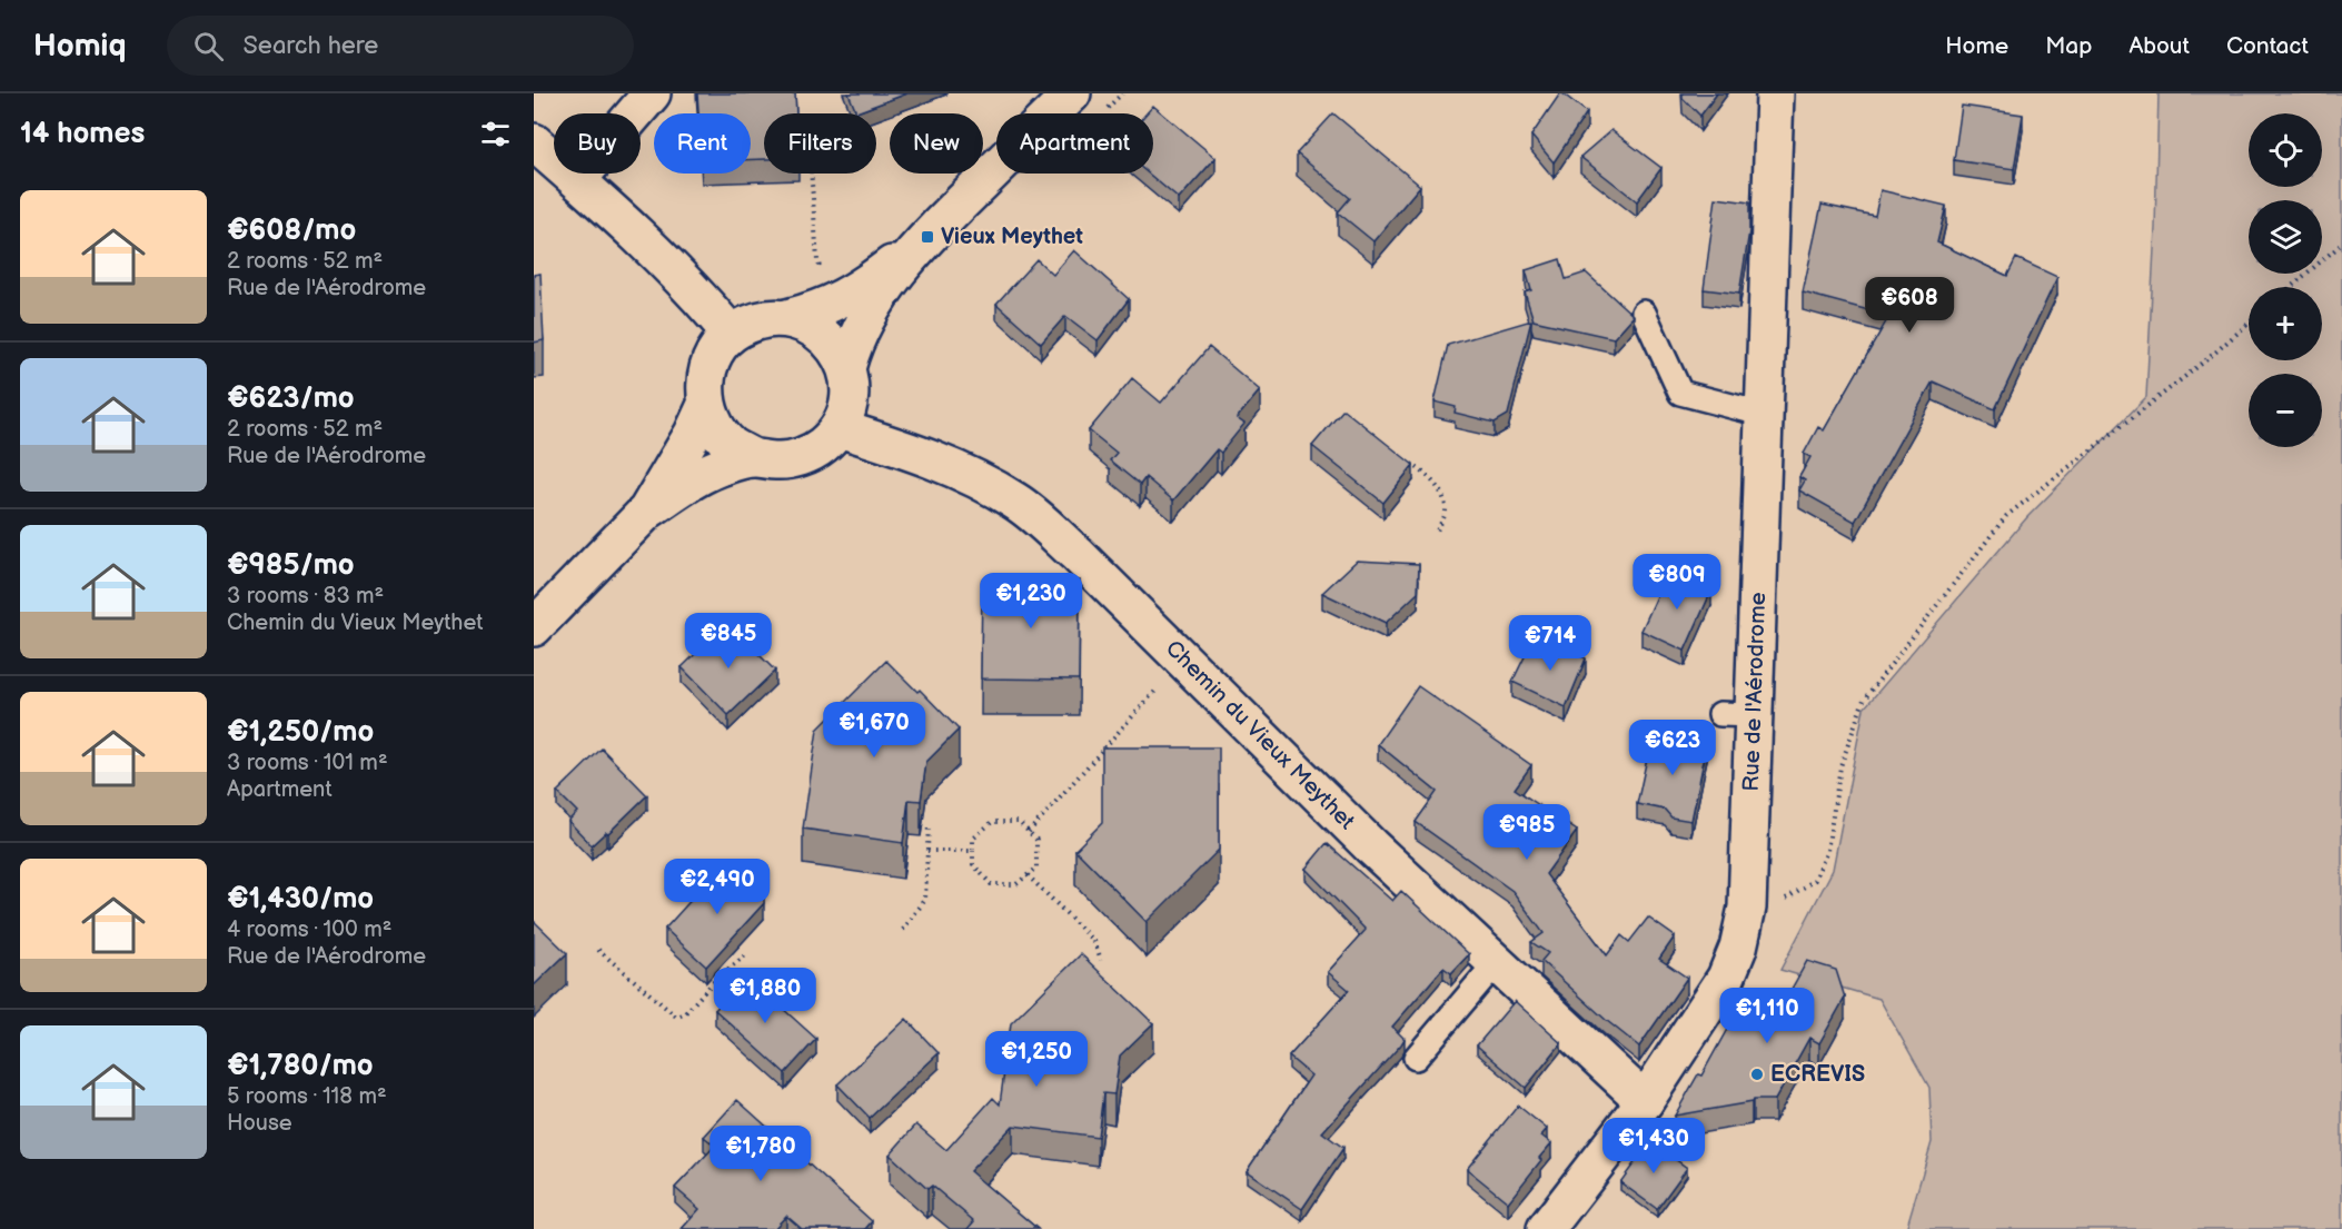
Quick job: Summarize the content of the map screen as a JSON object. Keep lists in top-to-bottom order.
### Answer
{
  "streets": {
    "street": ["Rue de l'Aérodrome", "Chemin du Vieux Meythet"]
  },
  "crossings": [
    ["Rue de l'Aérodrome", "Chemin du Vieux Meythet"]
  ],
  "places": {
    "transit": ["Vieux Meythet"],
    "other": ["ECREVIS"]
  },
  "page": {
    "header": "Homiq",
    "search": "Search here",
    "nav": [
      "Home",
      "Map",
      "About",
      "Contact"
    ],
    "heading": "14 homes",
    "map_buttons": ["+", "−"],
    "chip": [
      "Buy",
      "Rent",
      "Filters",
      "New",
      "Apartment"
    ],
    "list": [
      {
        "name": "€608/mo",
        "note": "2 rooms · 52 m² · Rue de l'Aérodrome"
      },
      {
        "name": "€623/mo",
        "note": "2 rooms · 52 m² · Rue de l'Aérodrome"
      },
      {
        "name": "€985/mo",
        "note": "3 rooms · 83 m² · Chemin du Vieux Meythet"
      },
      {
        "name": "€1,250/mo",
        "note": "3 rooms · 101 m² · Apartment"
      },
      {
        "name": "€1,430/mo",
        "note": "4 rooms · 100 m² · Rue de l'Aérodrome"
      },
      {
        "name": "€1,780/mo",
        "note": "5 rooms · 118 m² · House"
      }
    ],
    "price": [
      "€608",
      "€809",
      "€1,230",
      "€845",
      "€714",
      "€1,670",
      "€623",
      "€985",
      "€2,490",
      "€1,880",
      "€1,110",
      "€1,250",
      "€1,430",
      "€1,780"
    ]
  }
}
